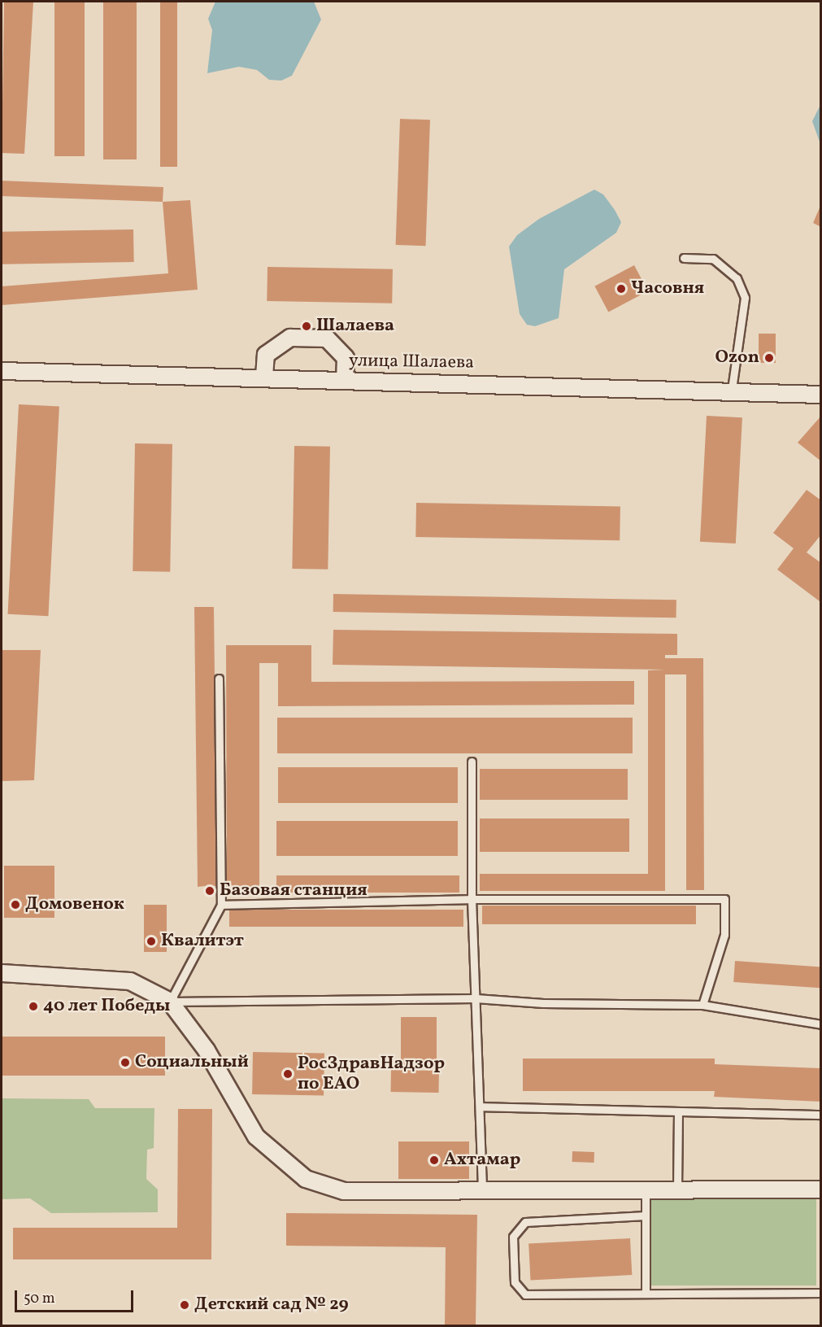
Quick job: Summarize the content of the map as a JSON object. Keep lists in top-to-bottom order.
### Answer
{
  "streets": {
    "street": ["улица Шалаева"]
  },
  "places": [
    "Часовня",
    "Шалаева",
    "Ozon",
    "Базовая станция",
    "Домовенок",
    "Квалитэт",
    "40 лет Победы",
    "Социальный",
    "РосЗдравНадзор по ЕАО",
    "Ахтамар",
    "Детский сад № 29"
  ],
  "scale_bar": "50 m"
}
